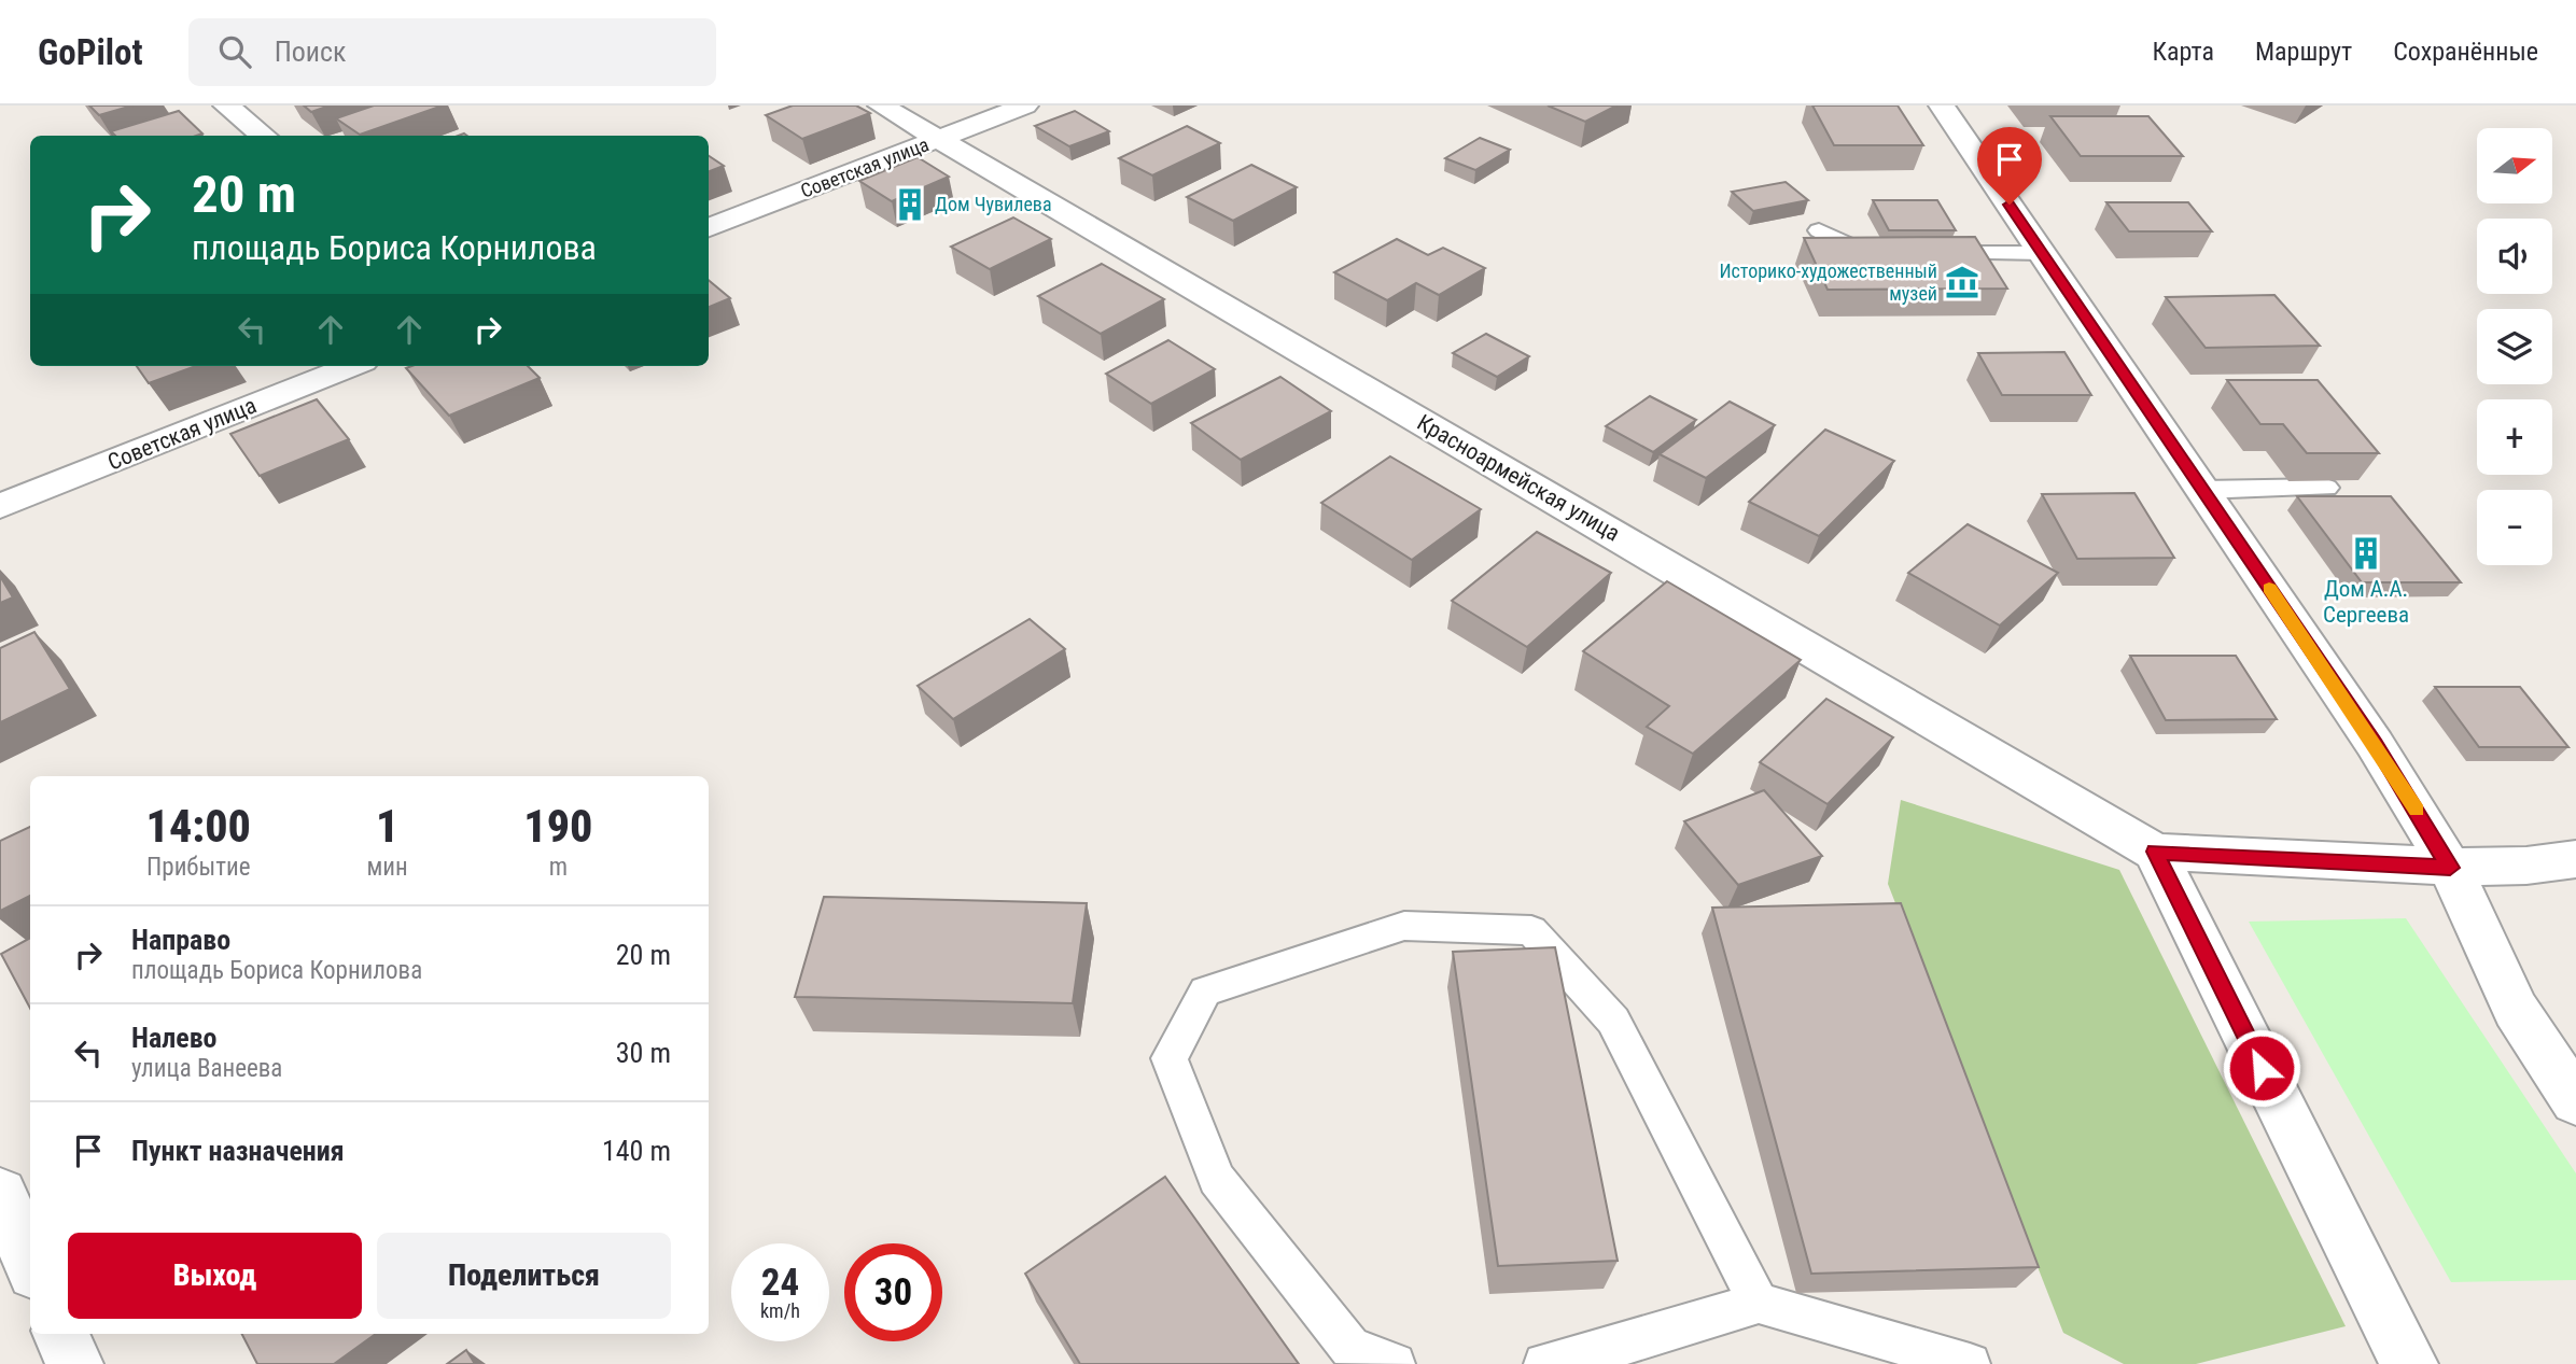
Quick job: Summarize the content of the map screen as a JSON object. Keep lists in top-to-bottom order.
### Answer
{
  "streets": {
    "street": ["Советская улица", "Красноармейская улица"]
  },
  "crossings": [
    ["Советская улица", "Красноармейская улица"]
  ],
  "places": {
    "building": ["Дом Чувилева", "Дом А.А. Сергеева"],
    "museum": ["Историко-художественный музей"]
  },
  "north": "right",
  "page": {
    "header": "GoPilot",
    "search": "Поиск",
    "nav": ["Карта", "Маршрут", "Сохранённые"],
    "map_buttons": ["+", "−"],
    "turn": ["20 m", "площадь Бориса Корнилова"],
    "eta": [
      "14:00",
      "Прибытие",
      "1",
      "мин",
      "190",
      "m"
    ],
    "list": [
      {
        "name": "Направо",
        "note": "площадь Бориса Корнилова",
        "value": "20 m"
      },
      {
        "name": "Налево",
        "note": "улица Ванеева",
        "value": "30 m"
      },
      {
        "name": "Пункт назначения",
        "value": "140 m"
      }
    ],
    "buttons": ["Выход", "Поделиться"],
    "speed": "24 km/h",
    "limit": "30"
  }
}
